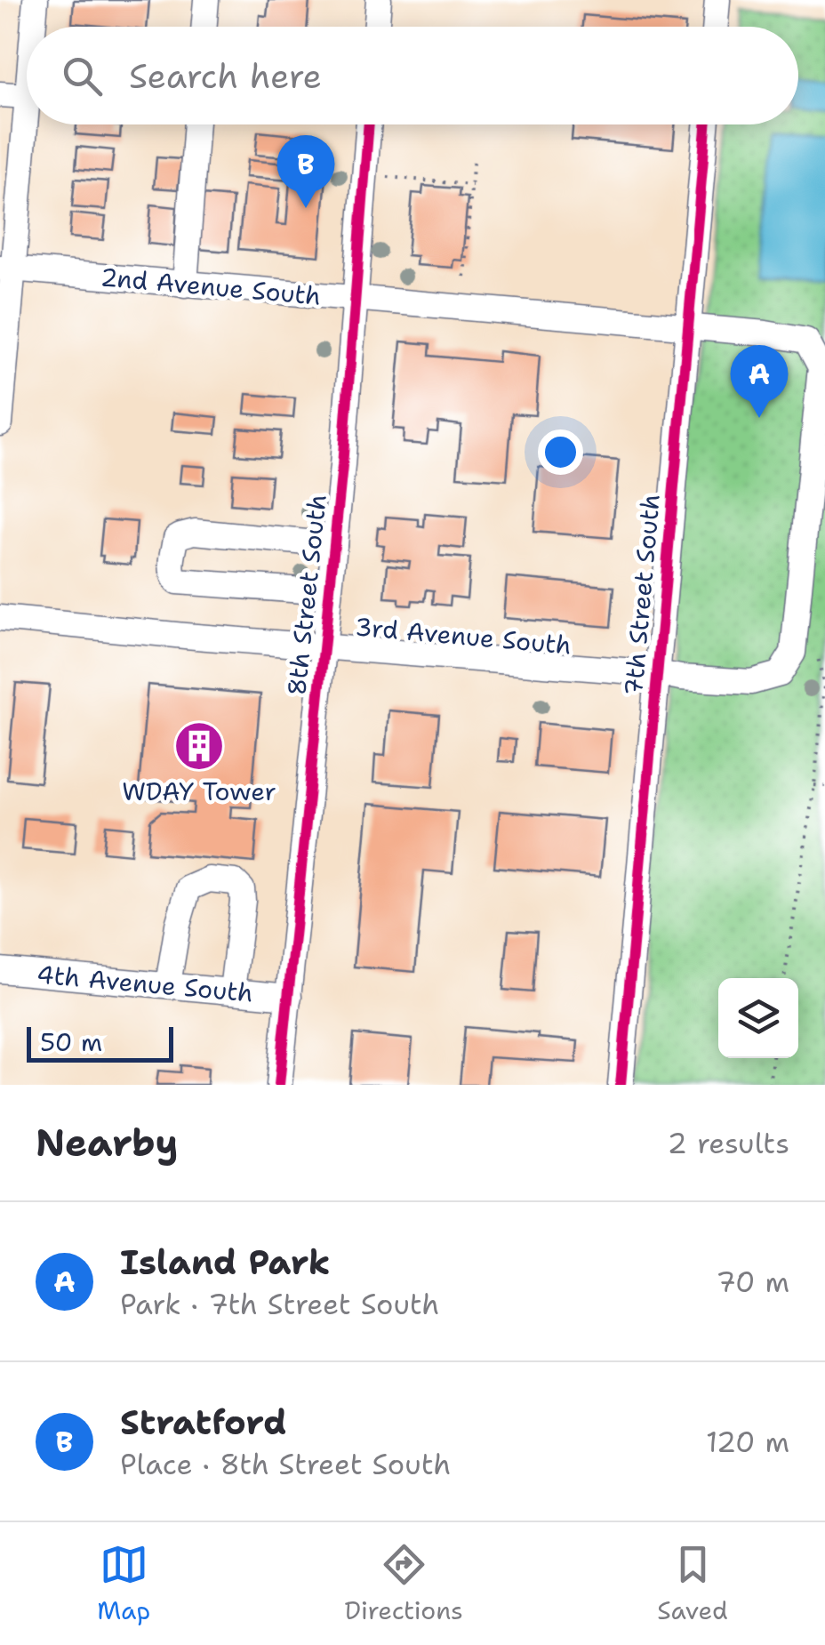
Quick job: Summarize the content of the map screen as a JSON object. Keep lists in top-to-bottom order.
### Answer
{
  "streets": {
    "street": [
      "2nd Avenue South",
      "8th Street South",
      "7th Street South",
      "3rd Avenue South",
      "4th Avenue South"
    ]
  },
  "crossings": [
    ["2nd Avenue South", "8th Street South"],
    ["2nd Avenue South", "7th Street South"],
    ["2nd Avenue South", "3rd Avenue South"],
    ["8th Street South", "3rd Avenue South"],
    ["8th Street South", "4th Avenue South"],
    ["7th Street South", "3rd Avenue South"]
  ],
  "places": {
    "building": ["WDAY Tower"]
  },
  "scale_bar": "50 m",
  "page": {
    "search": "Search here",
    "pins": ["B", "A"],
    "scale": "50 m",
    "heading": ["Nearby", "2 results"],
    "list": [
      {
        "mark": "A",
        "name": "Island Park",
        "note": "Park · 7th Street South",
        "value": "70 m"
      },
      {
        "mark": "B",
        "name": "Stratford",
        "note": "Place · 8th Street South",
        "value": "120 m"
      }
    ],
    "nav": ["Map", "Directions", "Saved"]
  }
}
